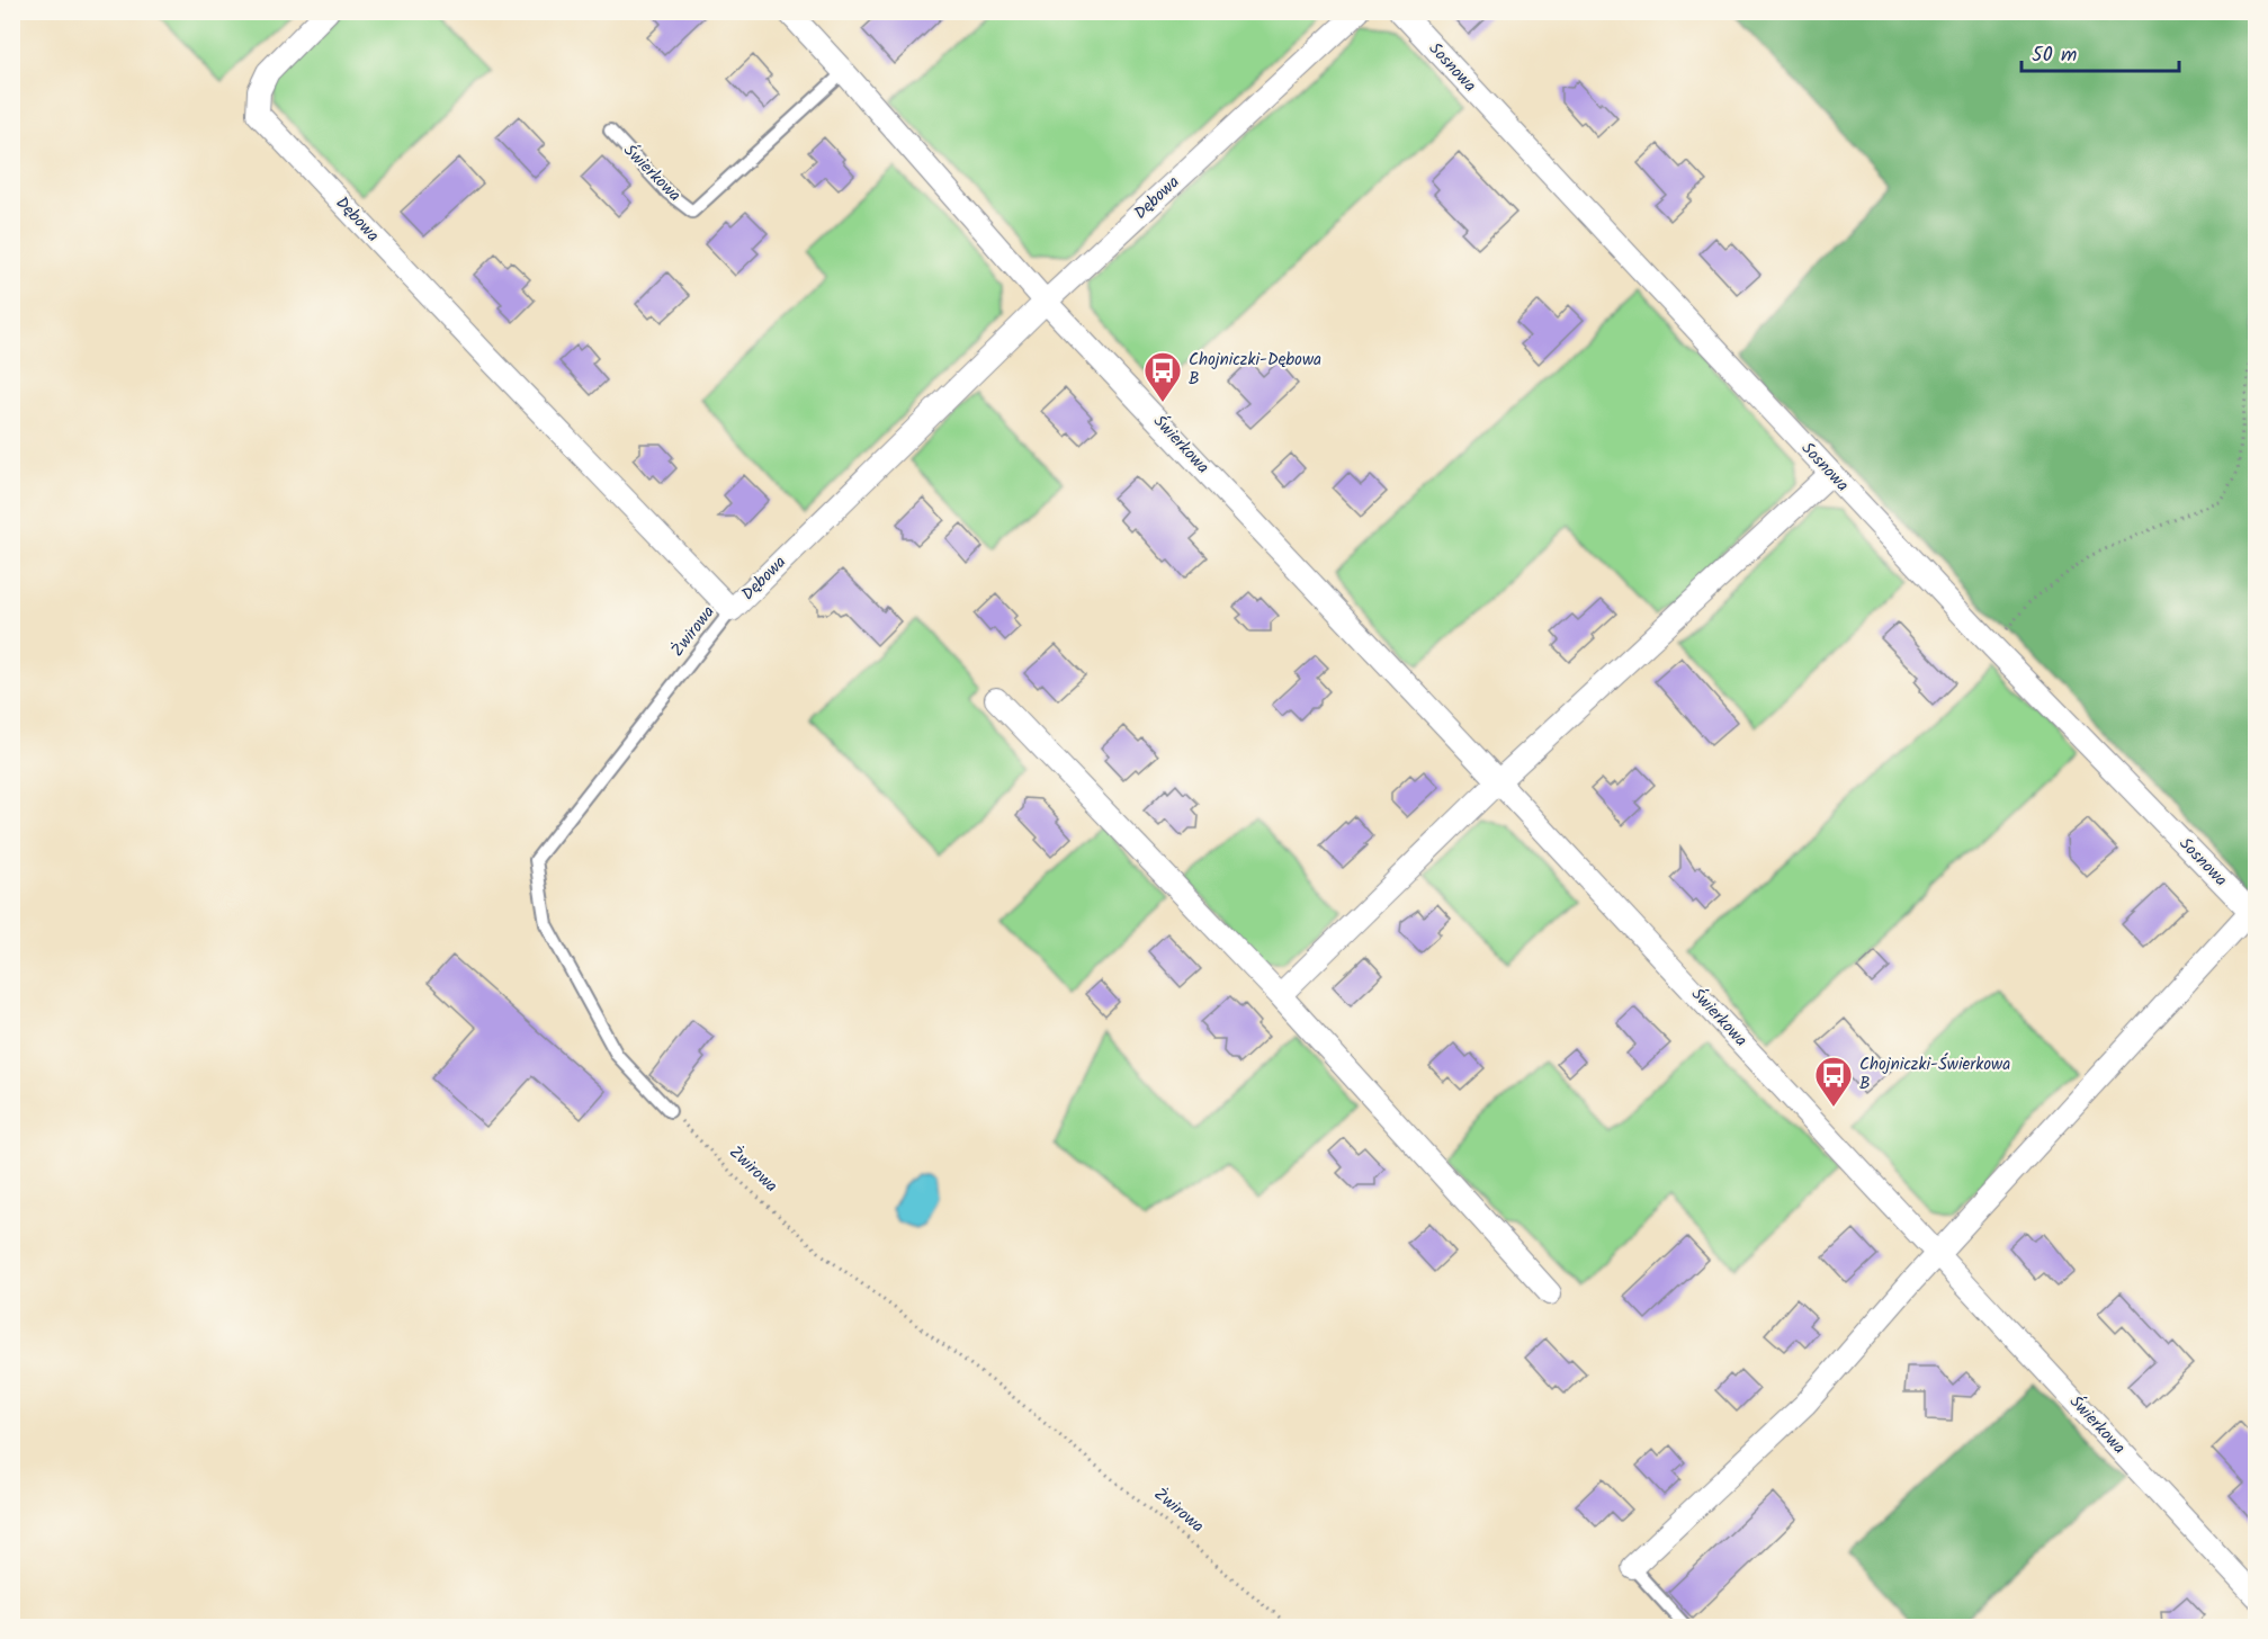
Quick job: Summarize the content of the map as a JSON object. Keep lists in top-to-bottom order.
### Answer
{
  "streets": {
    "street": ["Sosnowa", "Świerkowa", "Dębowa"],
    "lane": ["Żwirowa"]
  },
  "crossings": [
    ["Świerkowa", "Dębowa"],
    ["Dębowa", "Żwirowa"]
  ],
  "places": {
    "bus stop": ["Chojniczki-Dębowa B", "Chojniczki-Świerkowa B"]
  },
  "scale_bar": "50 m"
}
